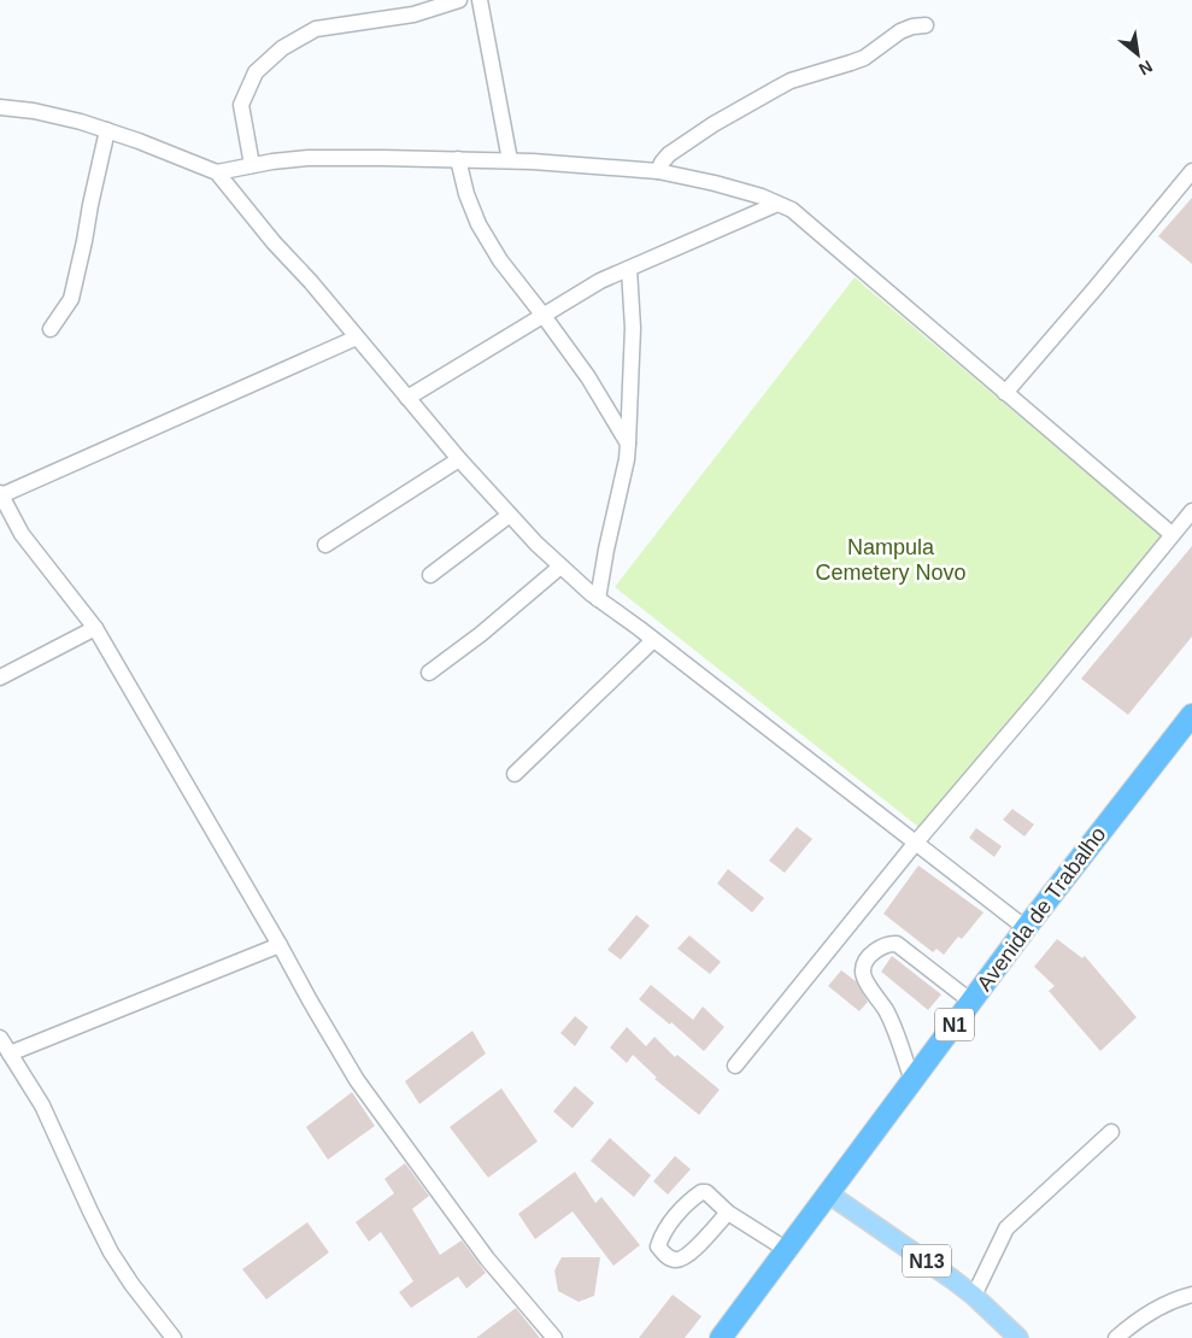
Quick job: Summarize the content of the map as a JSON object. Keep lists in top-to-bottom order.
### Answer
{
  "streets": {
    "highway": ["Avenida de Trabalho", "N1"],
    "main road": ["N13"]
  },
  "crossings": [
    ["Avenida de Trabalho", "N13"]
  ],
  "parks": ["Nampula Cemetery Novo"],
  "north": "bottom right"
}
